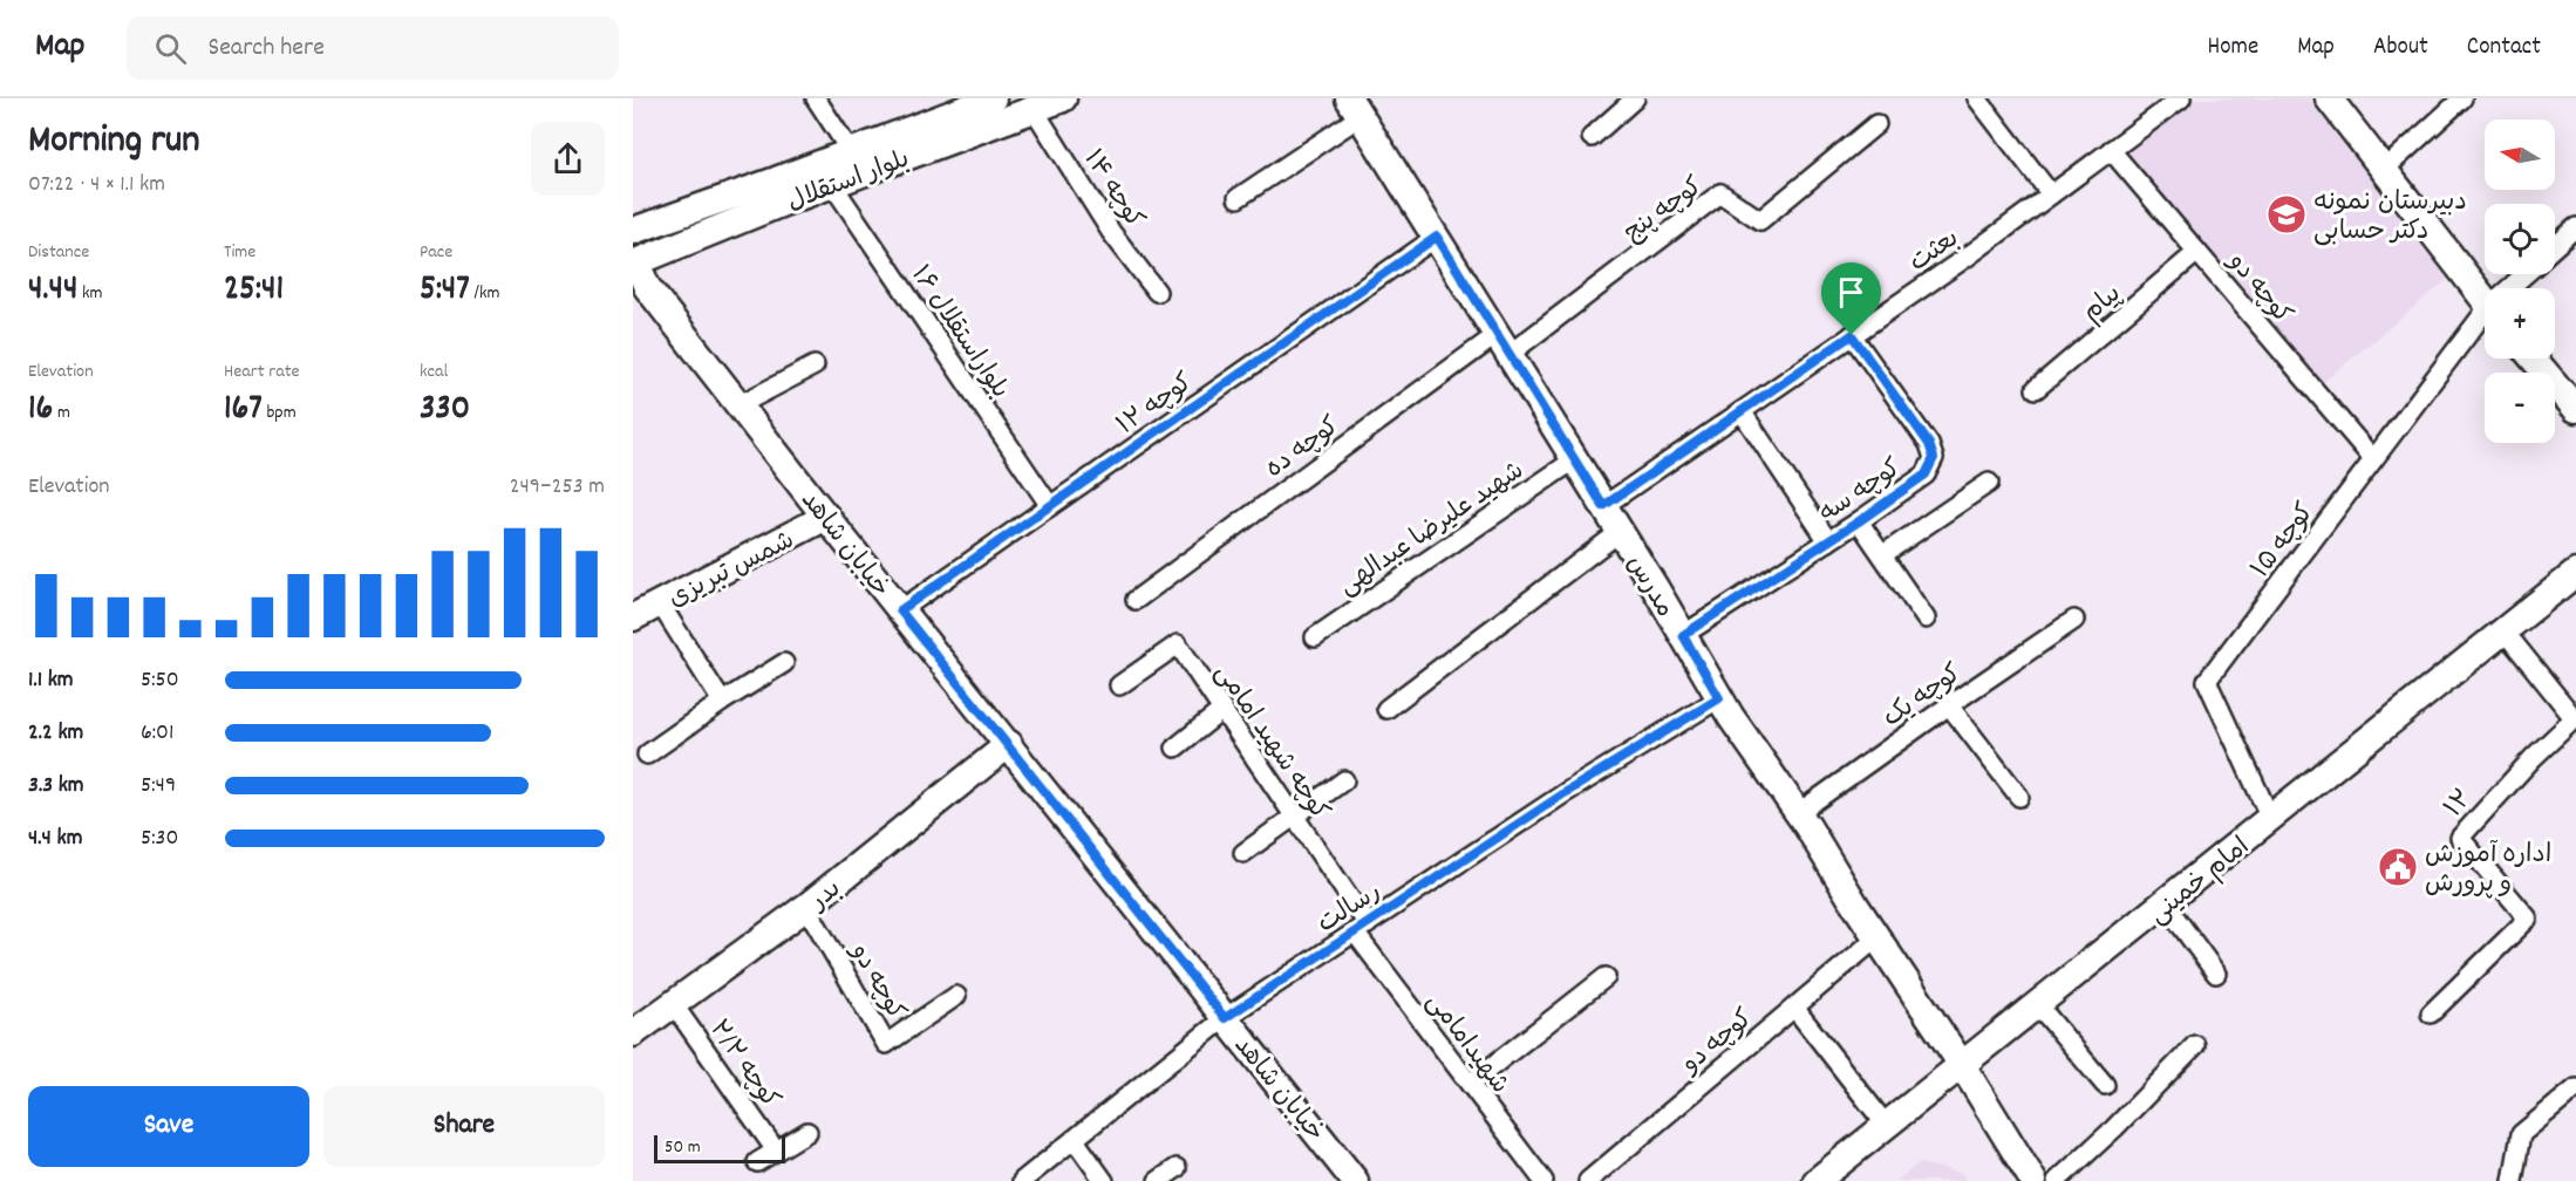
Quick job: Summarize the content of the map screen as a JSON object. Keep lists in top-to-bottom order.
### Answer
{
  "streets": {
    "street": [
      "بلوار استقلال",
      "کوچه ۱۴",
      "کوچه پنج",
      "بعثت",
      "کوچه دو",
      "پیام",
      "بلواراستقلال ۱۶",
      "کوچه ۱۲",
      "کوچه ده",
      "کوچه سه",
      "شهید علیرضا عبدالهی",
      "کوچه ۱۵",
      "خیابان شاهد",
      "شمس تبریزی",
      "مدرس",
      "کوچه یک",
      "کوچه شهید امامی",
      "۱۲",
      "امام خمینی",
      "بدر",
      "رسالت",
      "شهیدامامی",
      "کوچه ۲/۲"
    ]
  },
  "crossings": [
    ["بلوار استقلال", "کوچه ۱۴"],
    ["بلوار استقلال", "بلواراستقلال ۱۶"],
    ["بلوار استقلال", "خیابان شاهد"],
    ["کوچه پنج", "کوچه ده"],
    ["کوچه پنج", "مدرس"],
    ["بعثت", "کوچه دو"],
    ["بعثت", "کوچه سه"],
    ["بعثت", "مدرس"],
    ["کوچه دو", "پیام"],
    ["کوچه دو", "کوچه ۱۵"],
    ["کوچه دو", "مدرس"],
    ["کوچه دو", "بدر"],
    ["بلواراستقلال ۱۶", "کوچه ۱۲"],
    ["کوچه ۱۲", "خیابان شاهد"],
    ["کوچه ۱۲", "مدرس"],
    ["کوچه ده", "مدرس"],
    ["کوچه سه", "مدرس"],
    ["شهید علیرضا عبدالهی", "مدرس"],
    ["کوچه ۱۵", "امام خمینی"],
    ["خیابان شاهد", "شمس تبریزی"],
    ["خیابان شاهد", "بدر"],
    ["خیابان شاهد", "رسالت"],
    ["مدرس", "کوچه یک"],
    ["مدرس", "امام خمینی"],
    ["مدرس", "رسالت"],
    ["کوچه شهید امامی", "رسالت"],
    ["کوچه شهید امامی", "شهیدامامی"],
    ["بدر", "کوچه ۲/۲"],
    ["رسالت", "شهیدامامی"]
  ],
  "places": {
    "school or university": ["دبیرستان نمونه دکتر حسابی"],
    "public building": ["اداره آموزش و پرورش"]
  },
  "scale_bar": "50 m",
  "north": "left",
  "page": {
    "header": "Map",
    "search": "Search here",
    "nav": [
      "Home",
      "Map",
      "About",
      "Contact"
    ],
    "heading": ["Morning run", "07:22 · 4 × 1.1 km"],
    "map_buttons": ["+", "−"],
    "stats": [
      ["Distance", "4.44 km"],
      ["Time", "25:41"],
      ["Pace", "5:47 /km"],
      ["Elevation", "16 m"],
      ["Heart rate", "167 bpm"],
      ["kcal", "330"]
    ],
    "chart": ["Elevation", "249–253 m"],
    "list": [
      {
        "name": "1.1 km",
        "note": "5:50"
      },
      {
        "name": "2.2 km",
        "note": "6:01"
      },
      {
        "name": "3.3 km",
        "note": "5:49"
      },
      {
        "name": "4.4 km",
        "note": "5:30"
      }
    ],
    "buttons": ["Save", "Share"],
    "scale": "50 m"
  }
}
